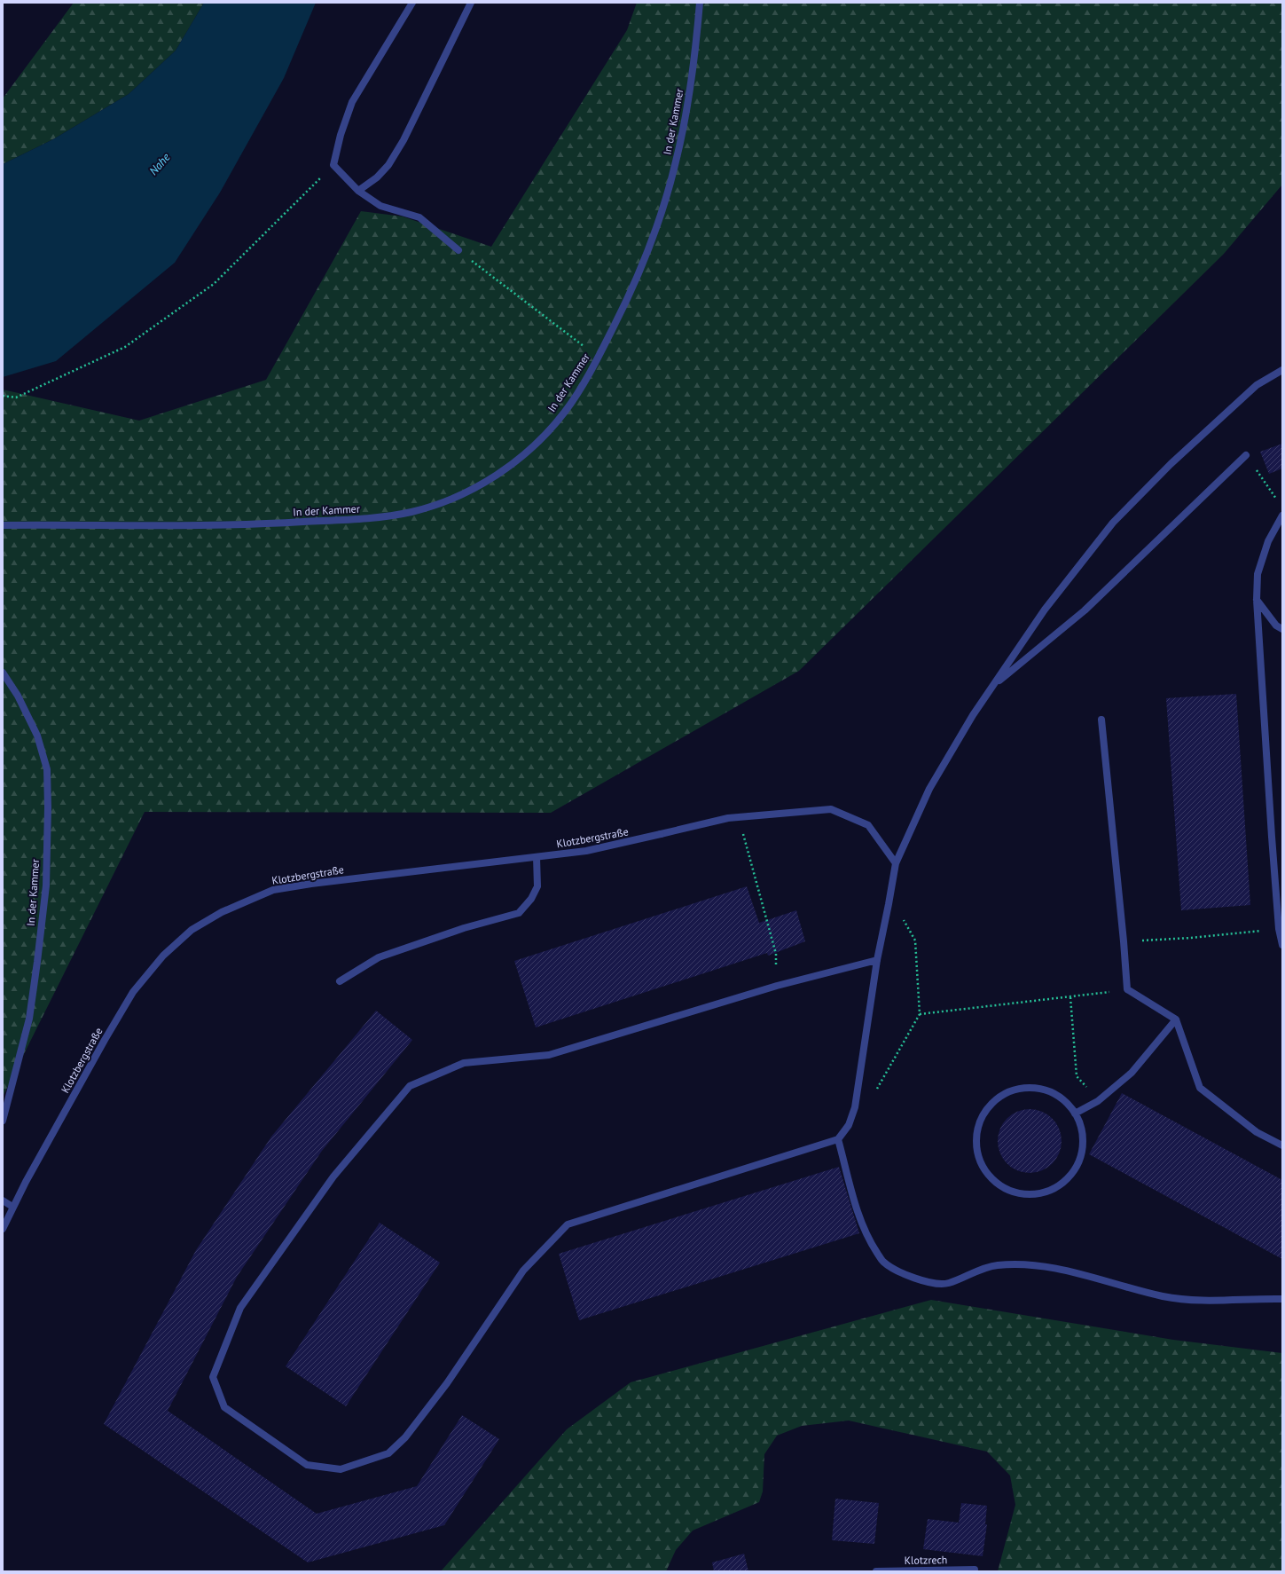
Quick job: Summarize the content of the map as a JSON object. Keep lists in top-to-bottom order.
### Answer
{
  "streets": {
    "street": ["In der Kammer", "Klotzbergstraße", "Klotzrech"]
  },
  "water": ["Nahe"]
}
